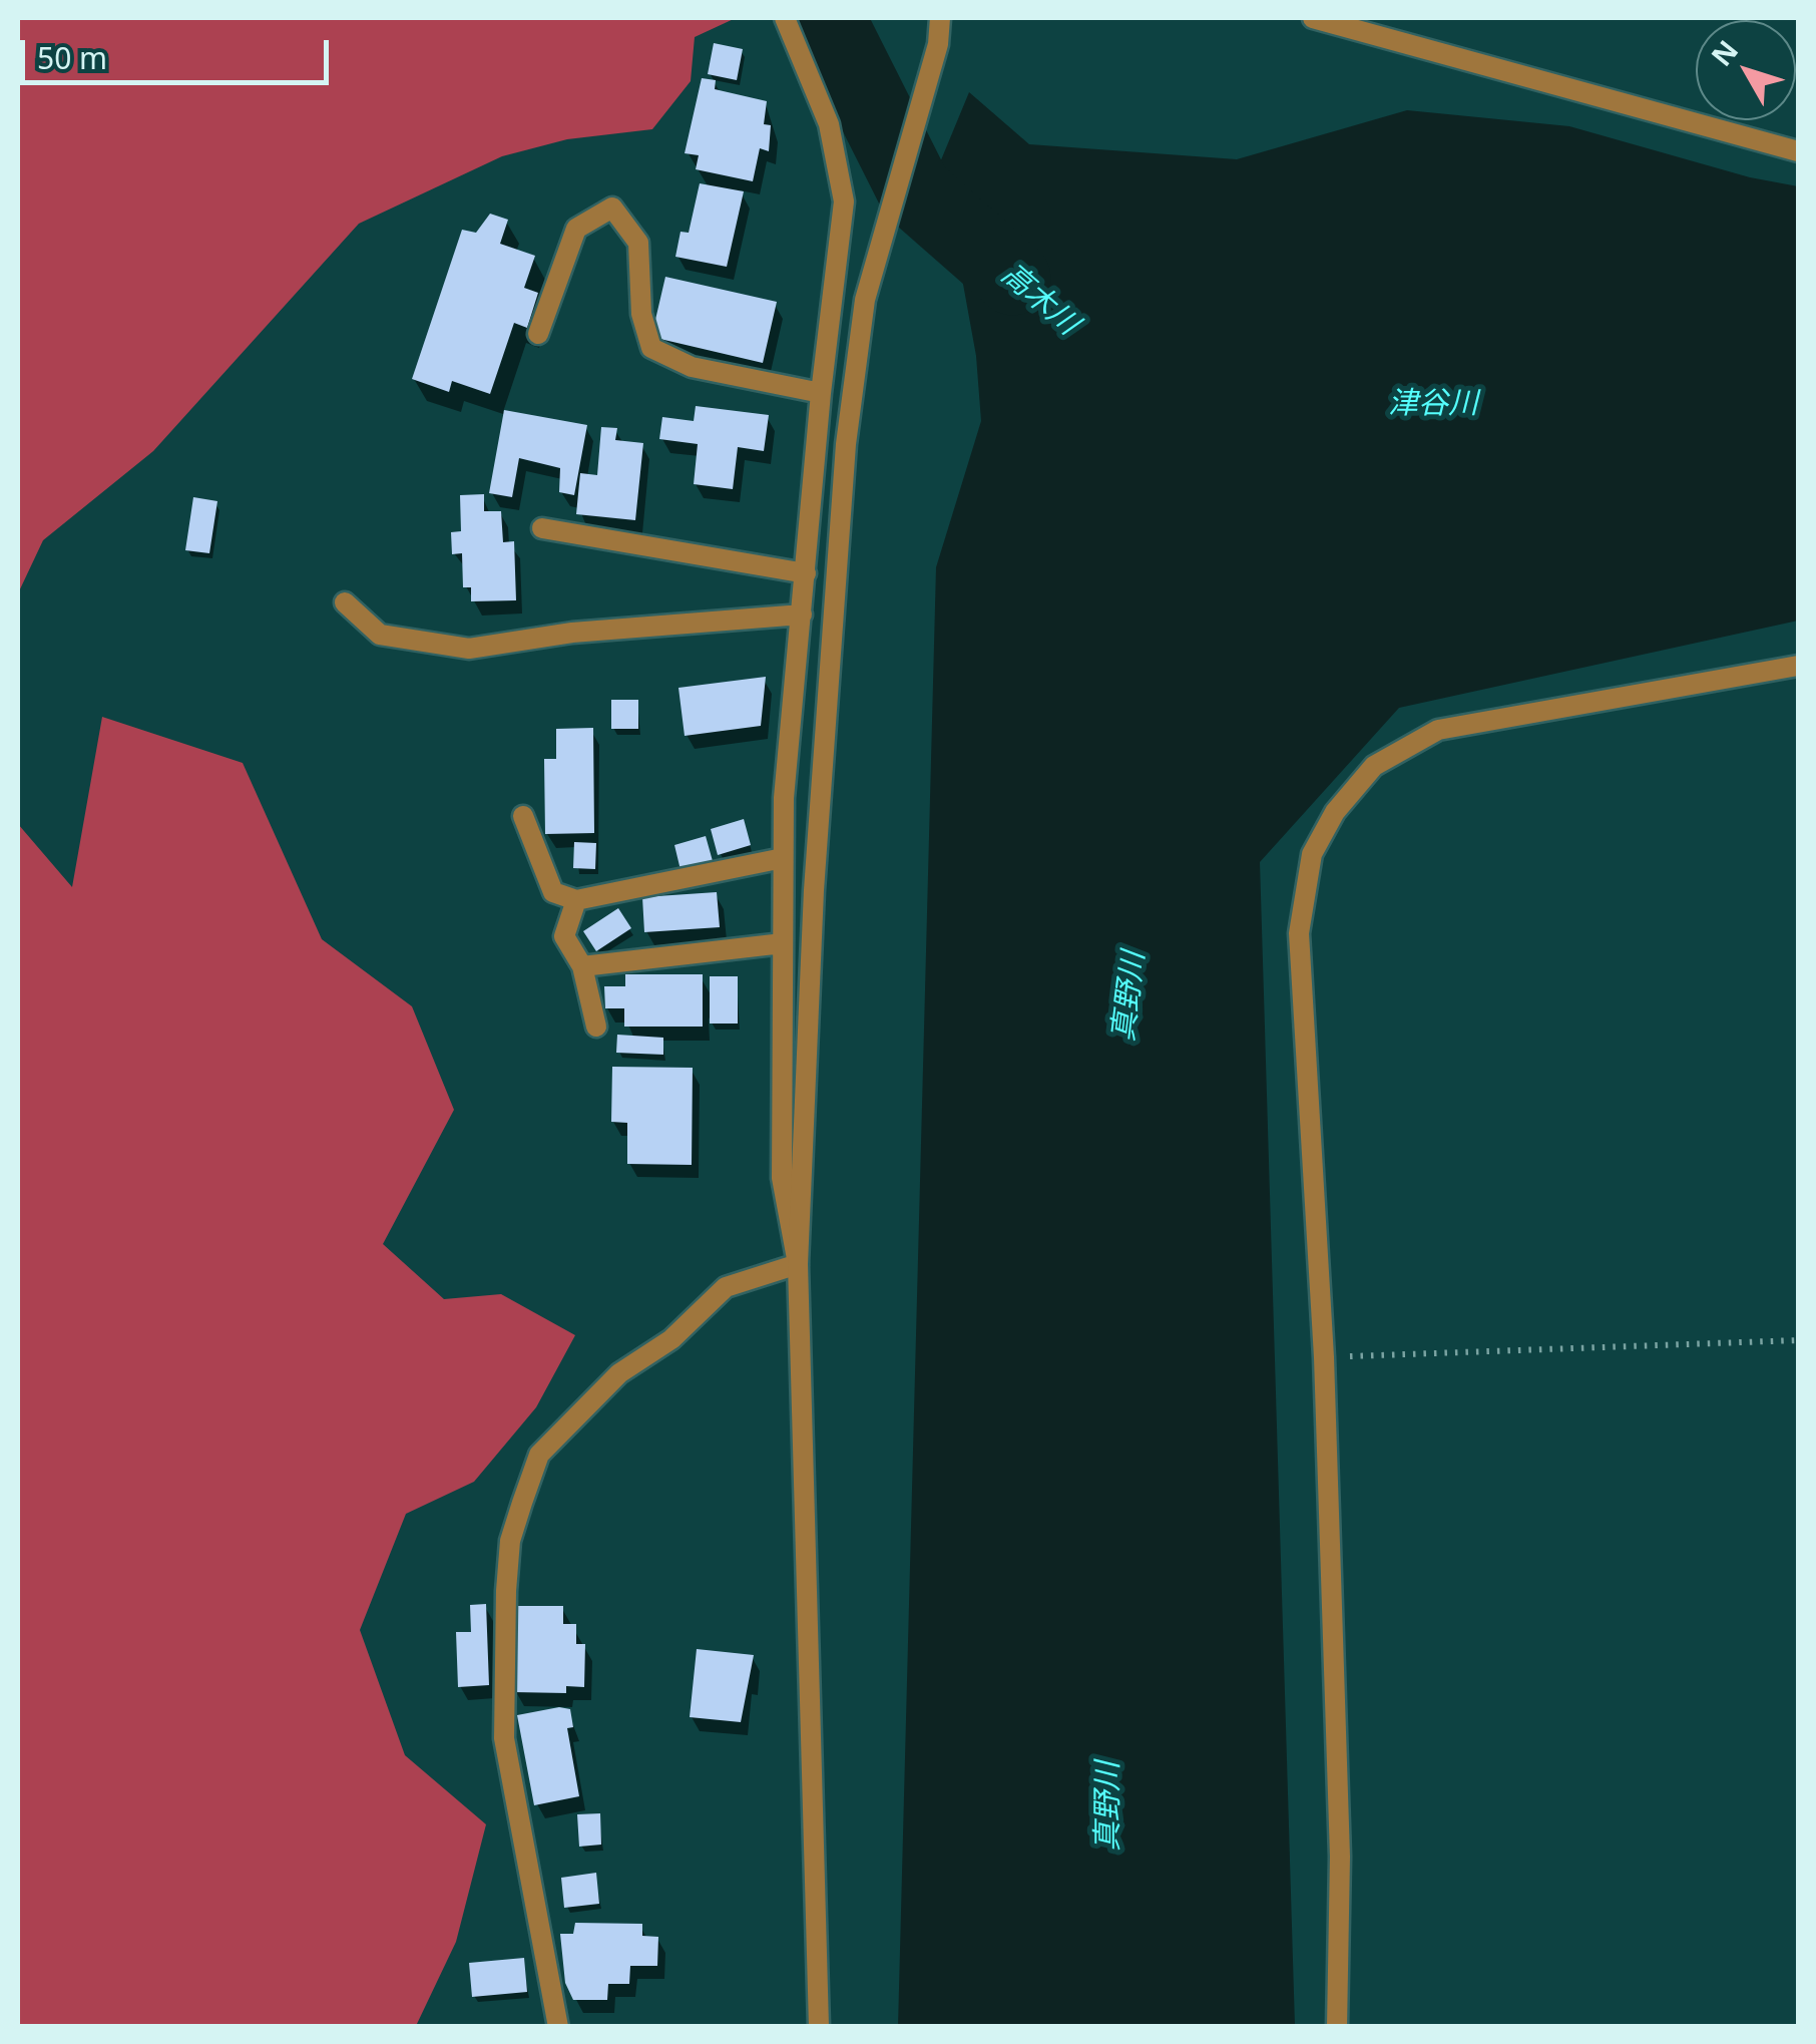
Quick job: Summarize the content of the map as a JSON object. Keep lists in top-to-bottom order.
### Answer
{
  "water": ["高木川", "津谷川", "真野川"],
  "scale_bar": "50 m",
  "north": "top left"
}
